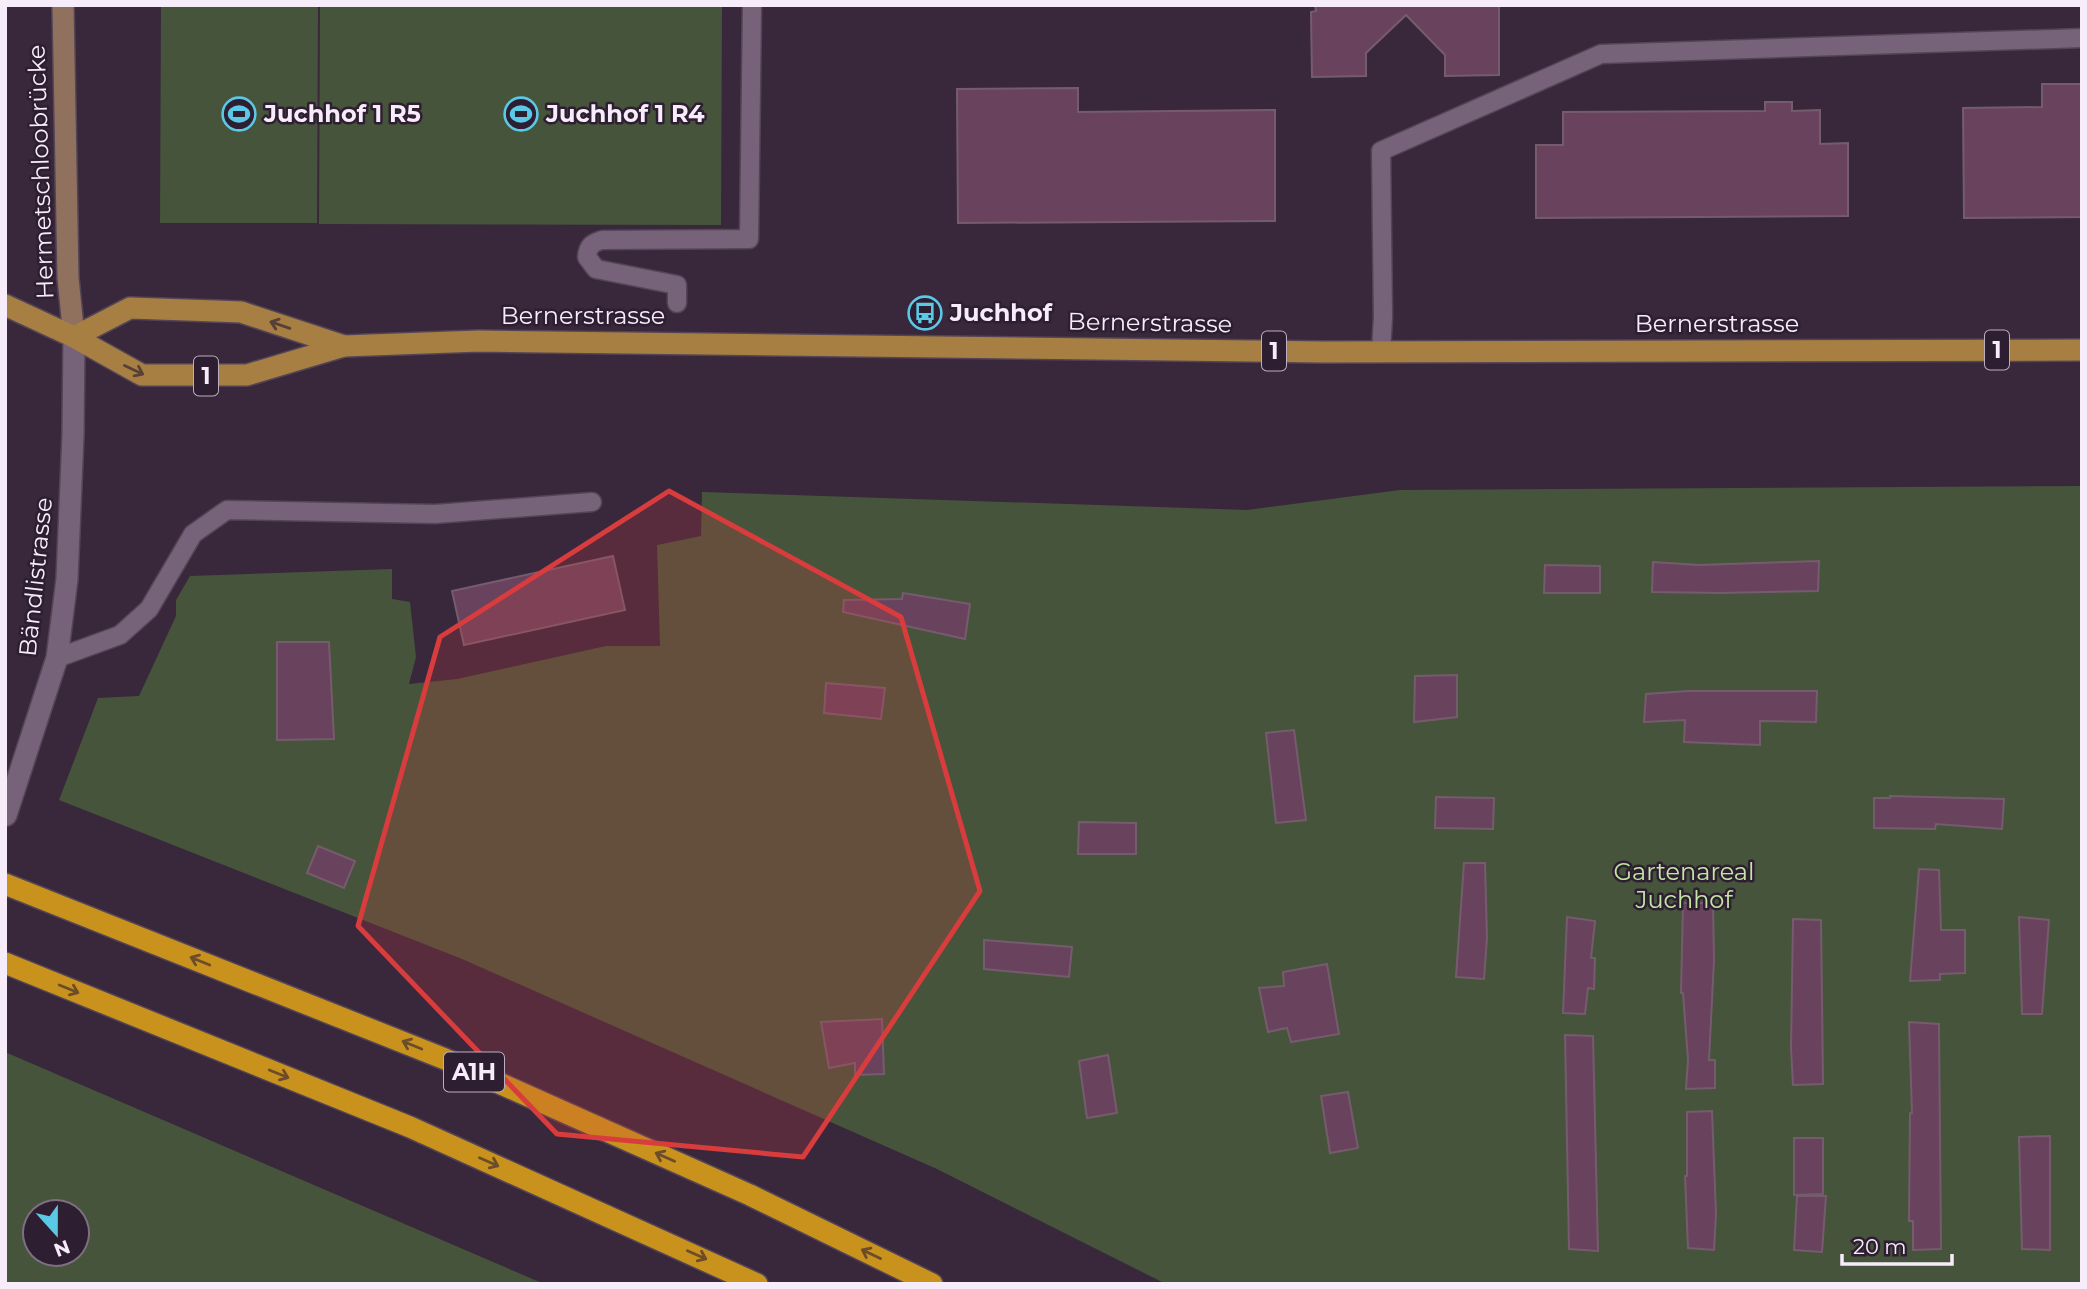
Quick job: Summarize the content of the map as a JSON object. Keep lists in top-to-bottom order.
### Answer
{
  "streets": {
    "highway": ["A1H"],
    "main road": ["Hermetschloobrücke", "Bernerstrasse", "1"],
    "street": ["Bändlistrasse"]
  },
  "crossings": [
    ["Hermetschloobrücke", "Bernerstrasse"],
    ["Hermetschloobrücke", "Bändlistrasse"],
    ["Bernerstrasse", "Bändlistrasse"]
  ],
  "parks": ["Gartenareal Juchhof"],
  "places": {
    "sports": ["Juchhof 1 R5", "Juchhof 1 R4"],
    "bus stop": ["Juchhof"]
  },
  "scale_bar": "20 m",
  "north": "bottom"
}
